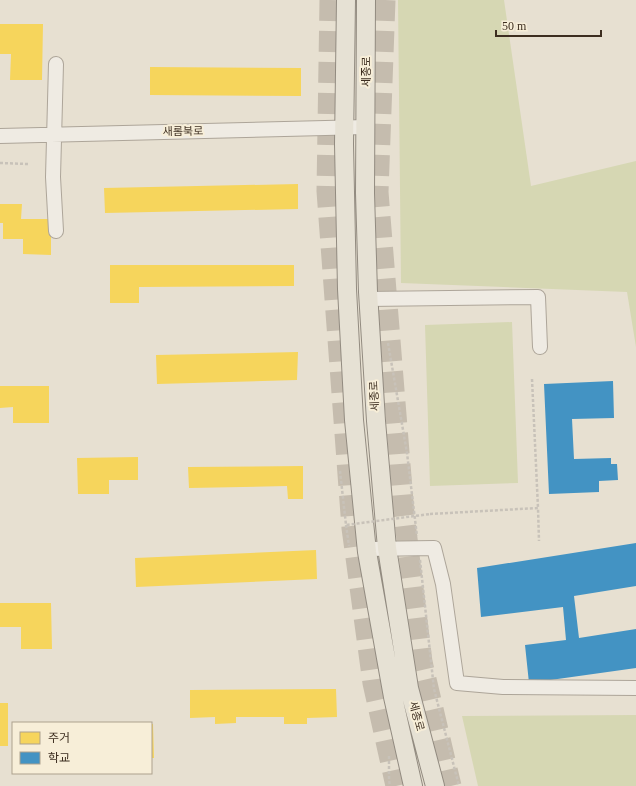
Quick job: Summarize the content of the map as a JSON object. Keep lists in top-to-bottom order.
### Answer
{
  "streets": {
    "main road": ["세종로"],
    "street": ["새롬북로"]
  },
  "crossings": [
    ["세종로", "새롬북로"]
  ],
  "legend": ["주거", "학교"],
  "scale_bar": "50 m"
}
